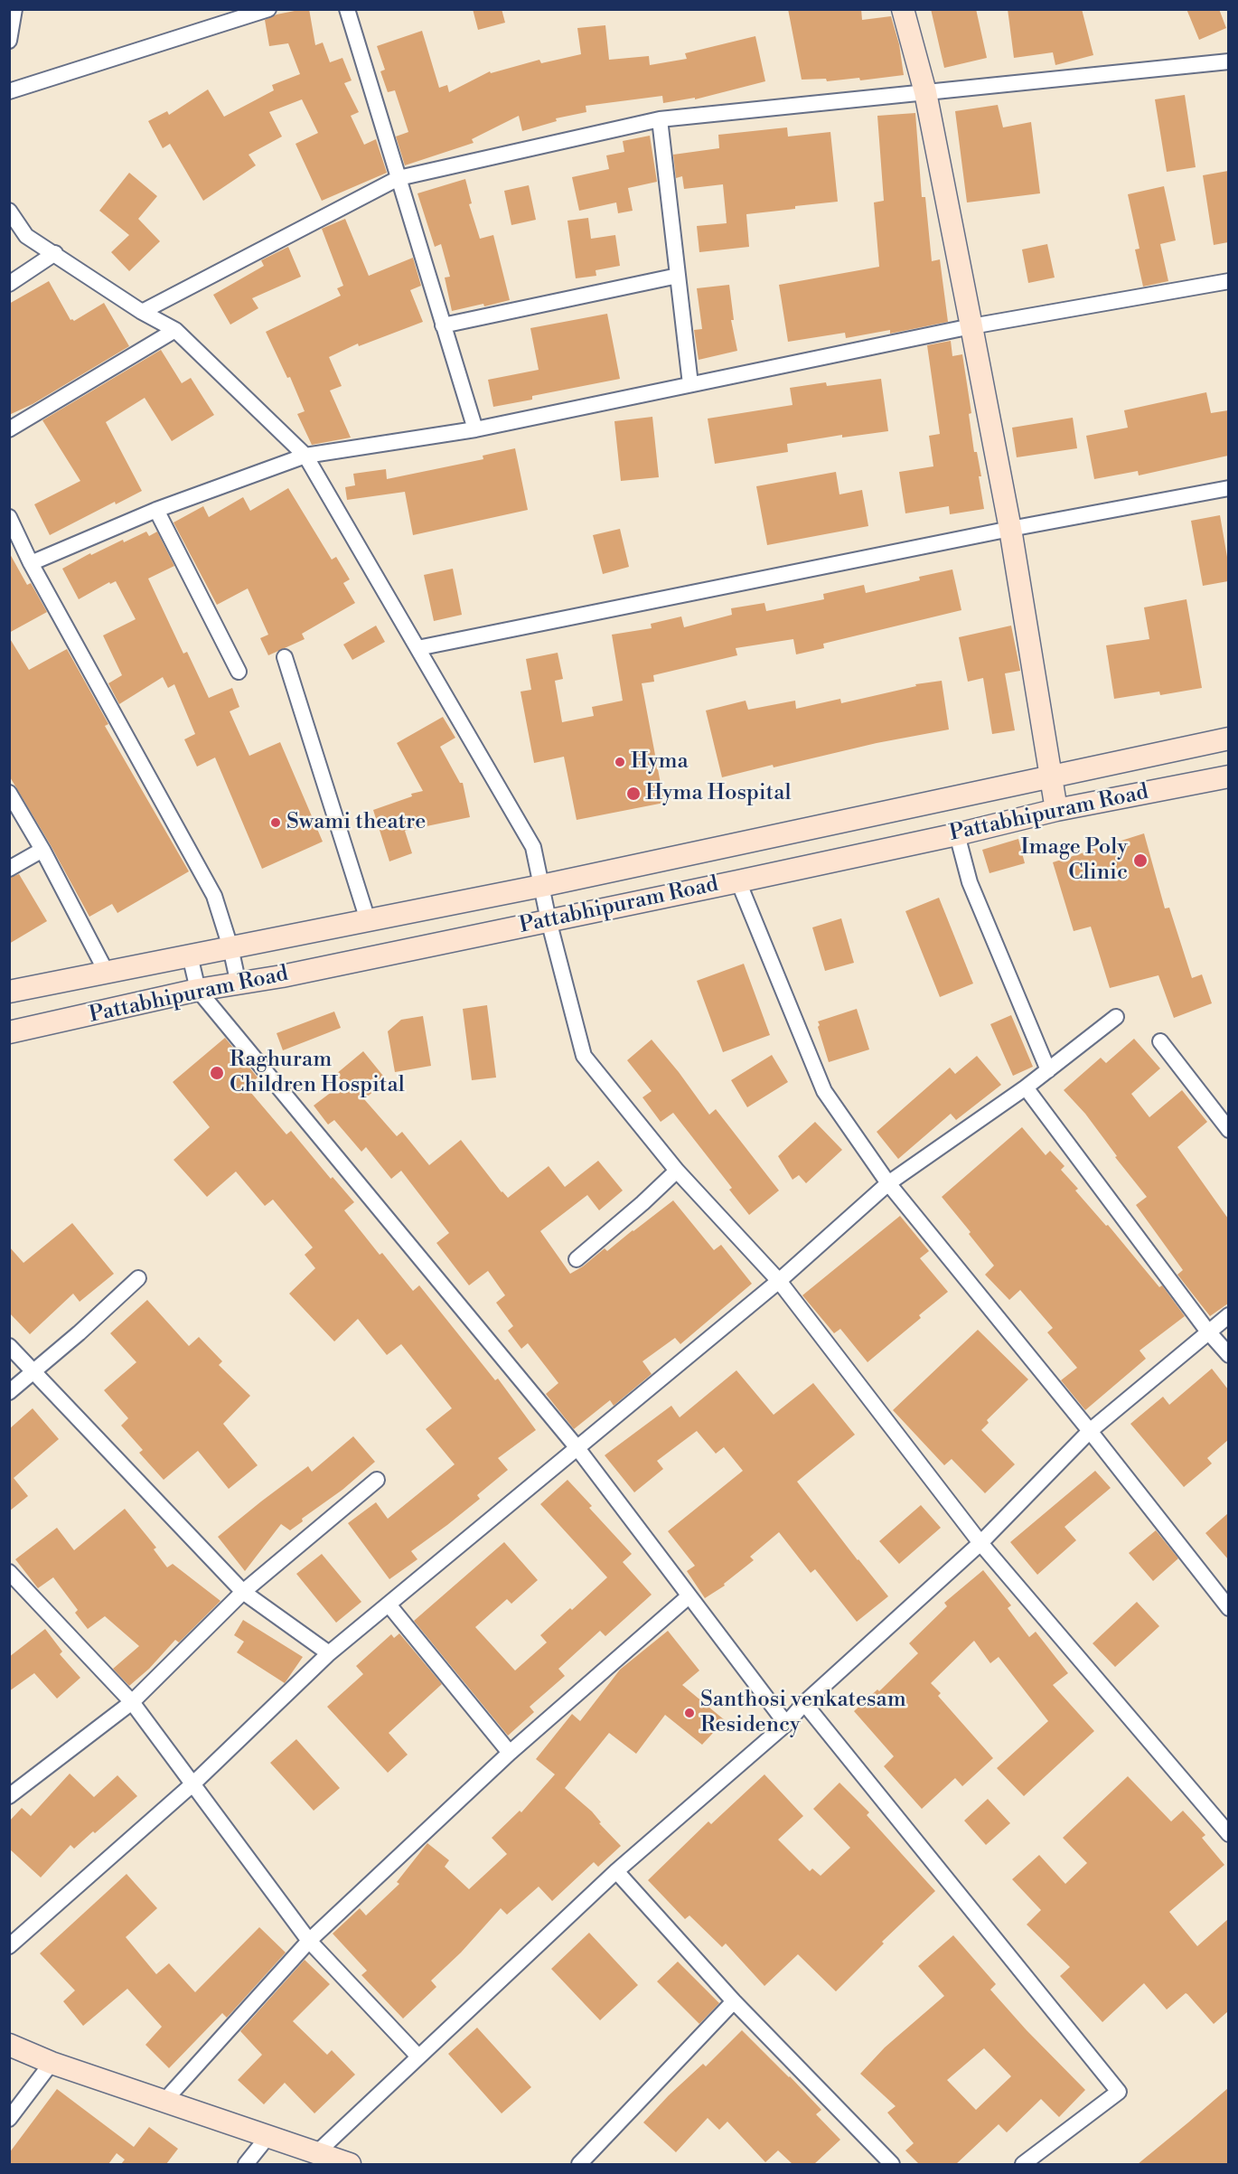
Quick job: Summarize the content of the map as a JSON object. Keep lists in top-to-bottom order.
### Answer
{
  "streets": {
    "street": ["Pattabhipuram Road"]
  },
  "places": [
    "Hyma",
    "Hyma Hospital",
    "Swami theatre",
    "Image Poly Clinic",
    "Raghuram Children Hospital",
    "Santhosi venkatesam Residency"
  ]
}
